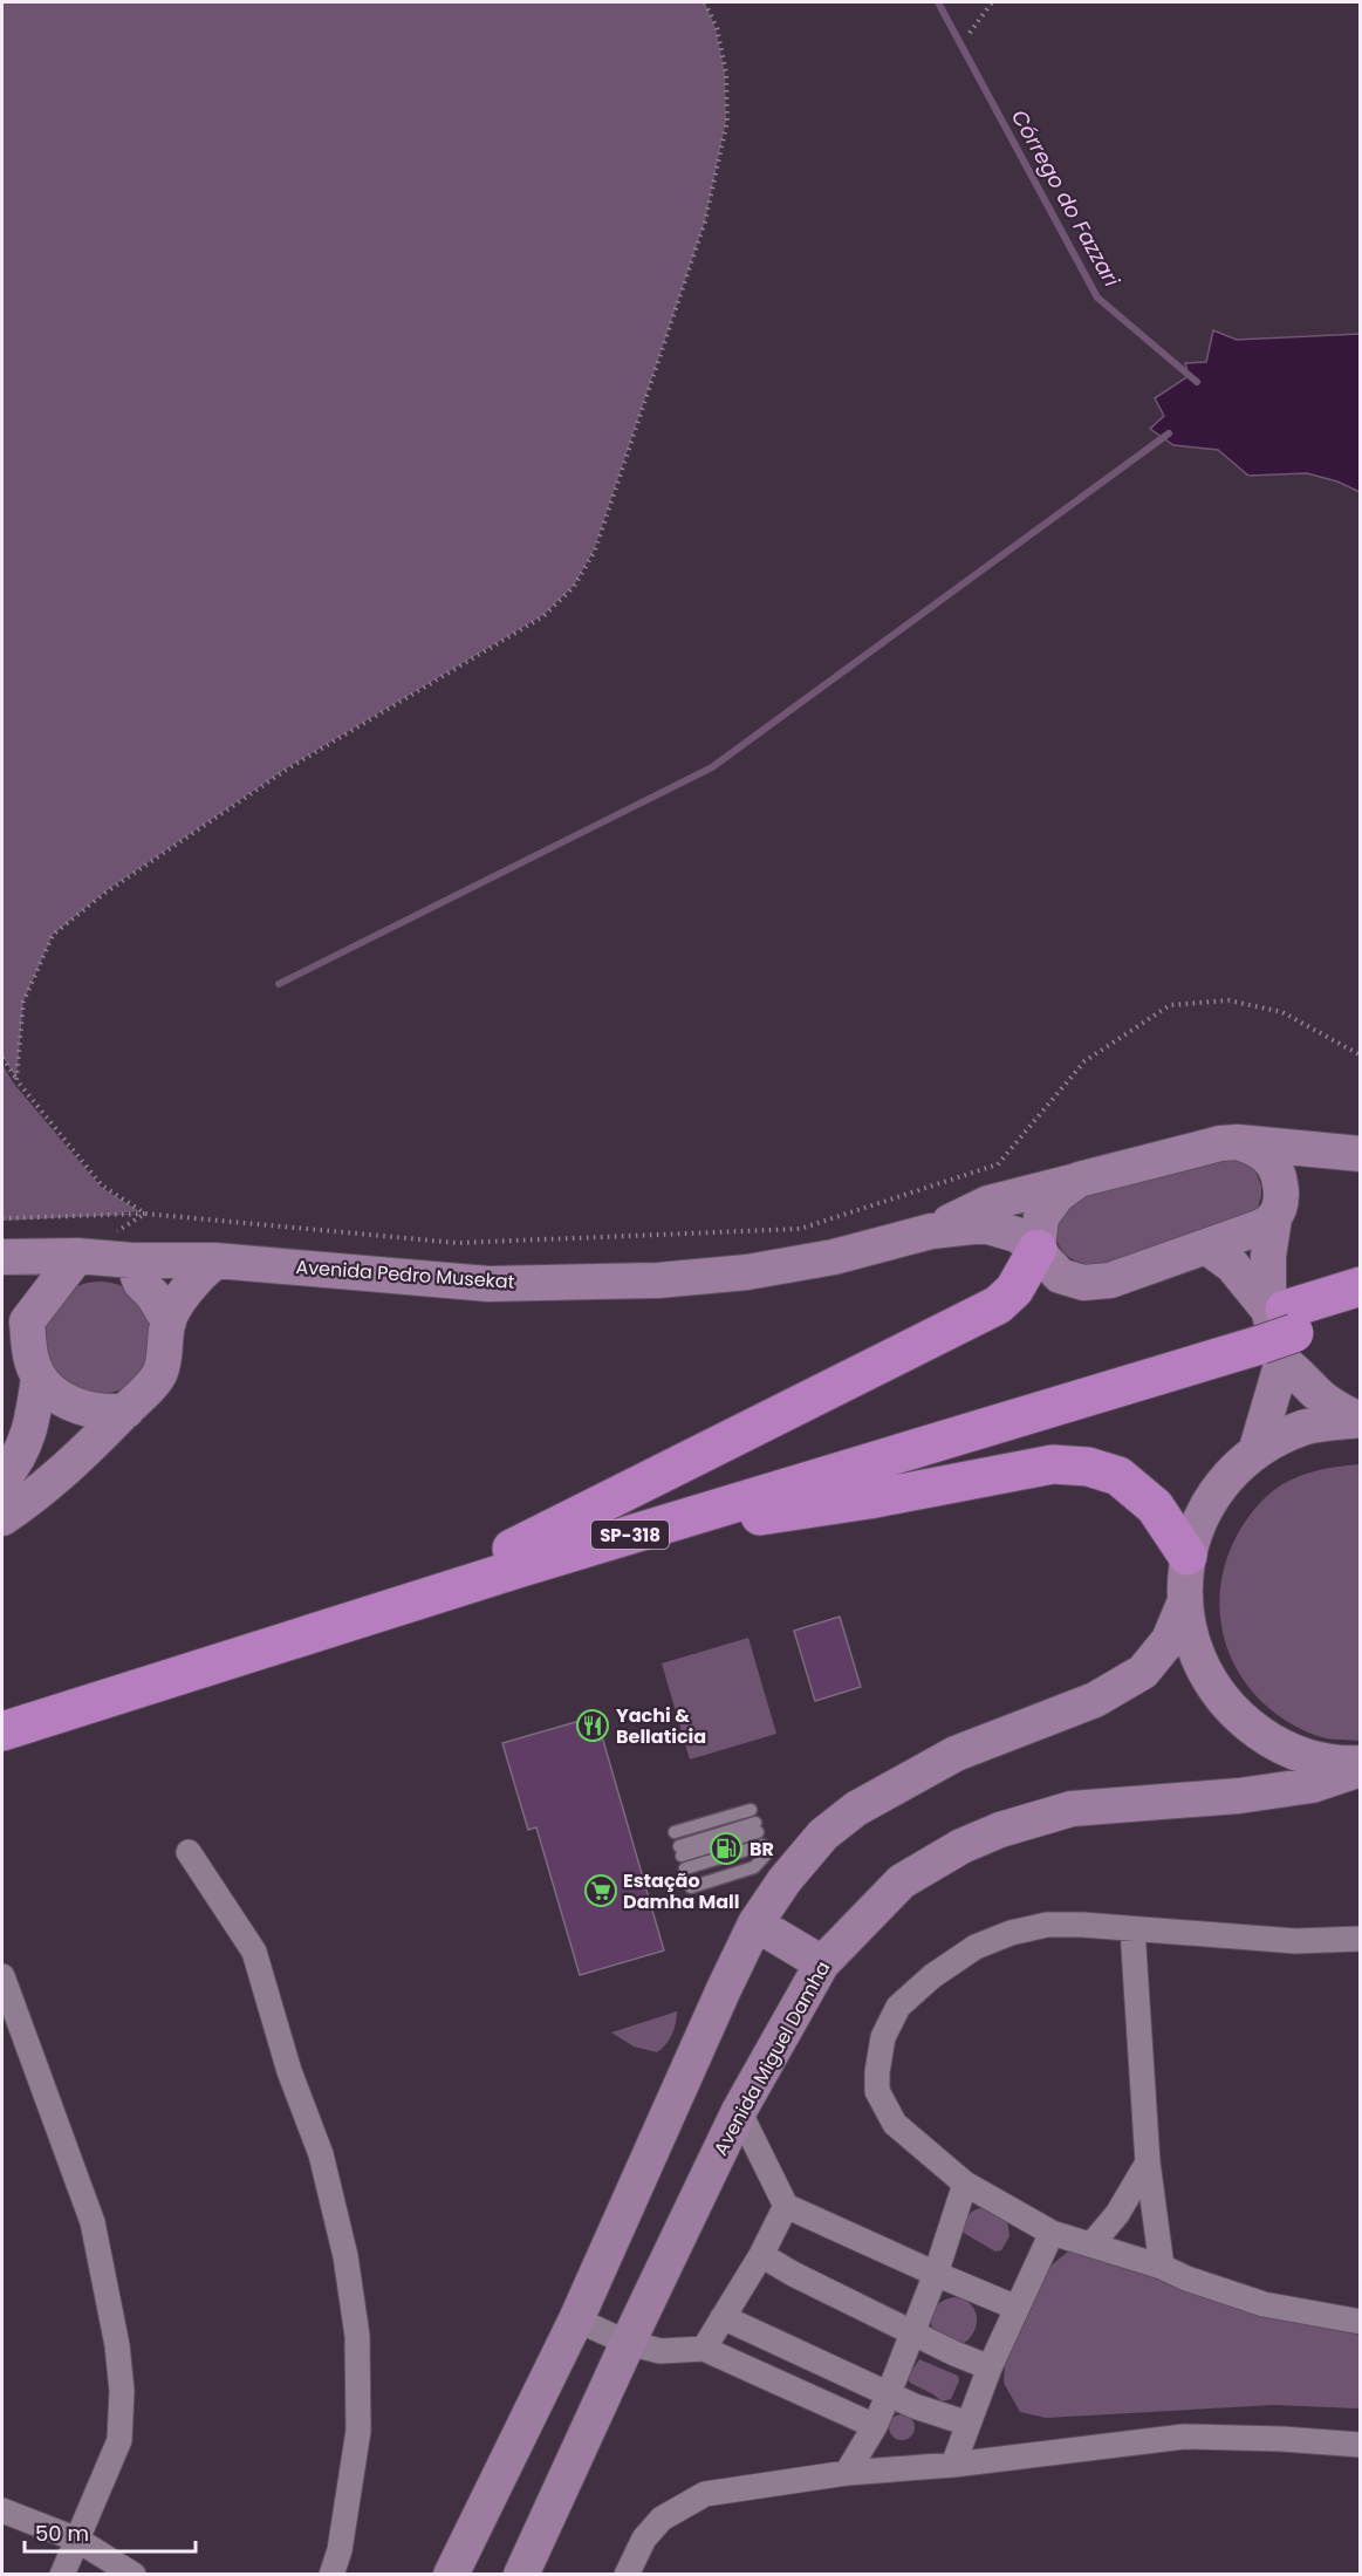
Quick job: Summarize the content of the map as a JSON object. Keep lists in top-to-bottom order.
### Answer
{
  "streets": {
    "highway": ["SP-318"],
    "street": ["Avenida Pedro Musekat", "Avenida Miguel Damha"]
  },
  "water": ["Córrego do Fazzari"],
  "places": {
    "restaurant": ["Yachi & Bellaticia"],
    "fuel station": ["BR"],
    "supermarket": ["Estação Damha Mall"]
  },
  "scale_bar": "50 m"
}
